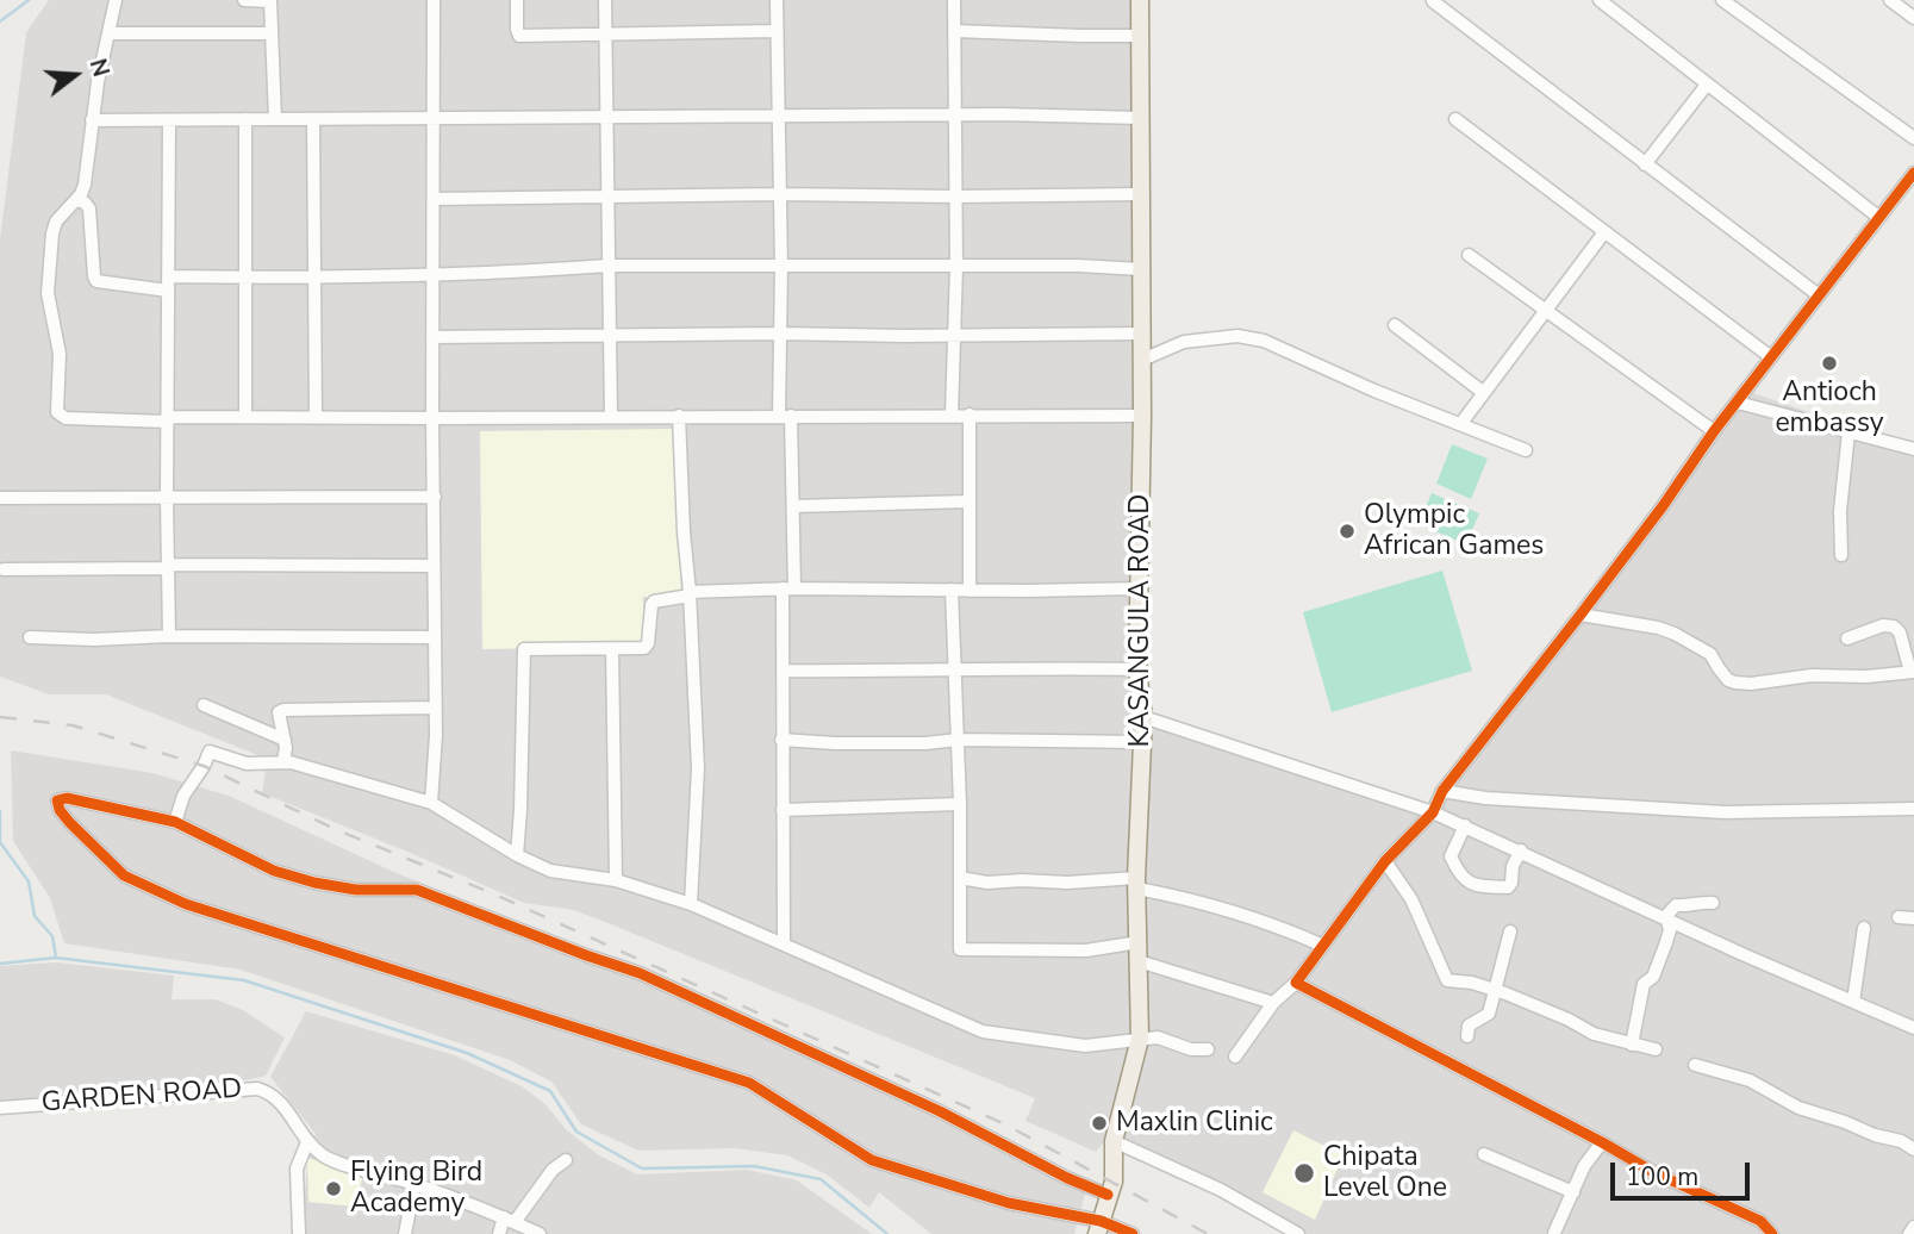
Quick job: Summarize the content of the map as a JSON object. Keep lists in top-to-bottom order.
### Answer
{
  "streets": {
    "main road": ["KASANGULA ROAD"],
    "street": ["GARDEN ROAD"]
  },
  "places": [
    "Antioch embassy",
    "Olympic African Games",
    "Maxlin Clinic",
    "Chipata Level One",
    "Flying Bird Academy"
  ],
  "scale_bar": "100 m",
  "north": "right"
}
